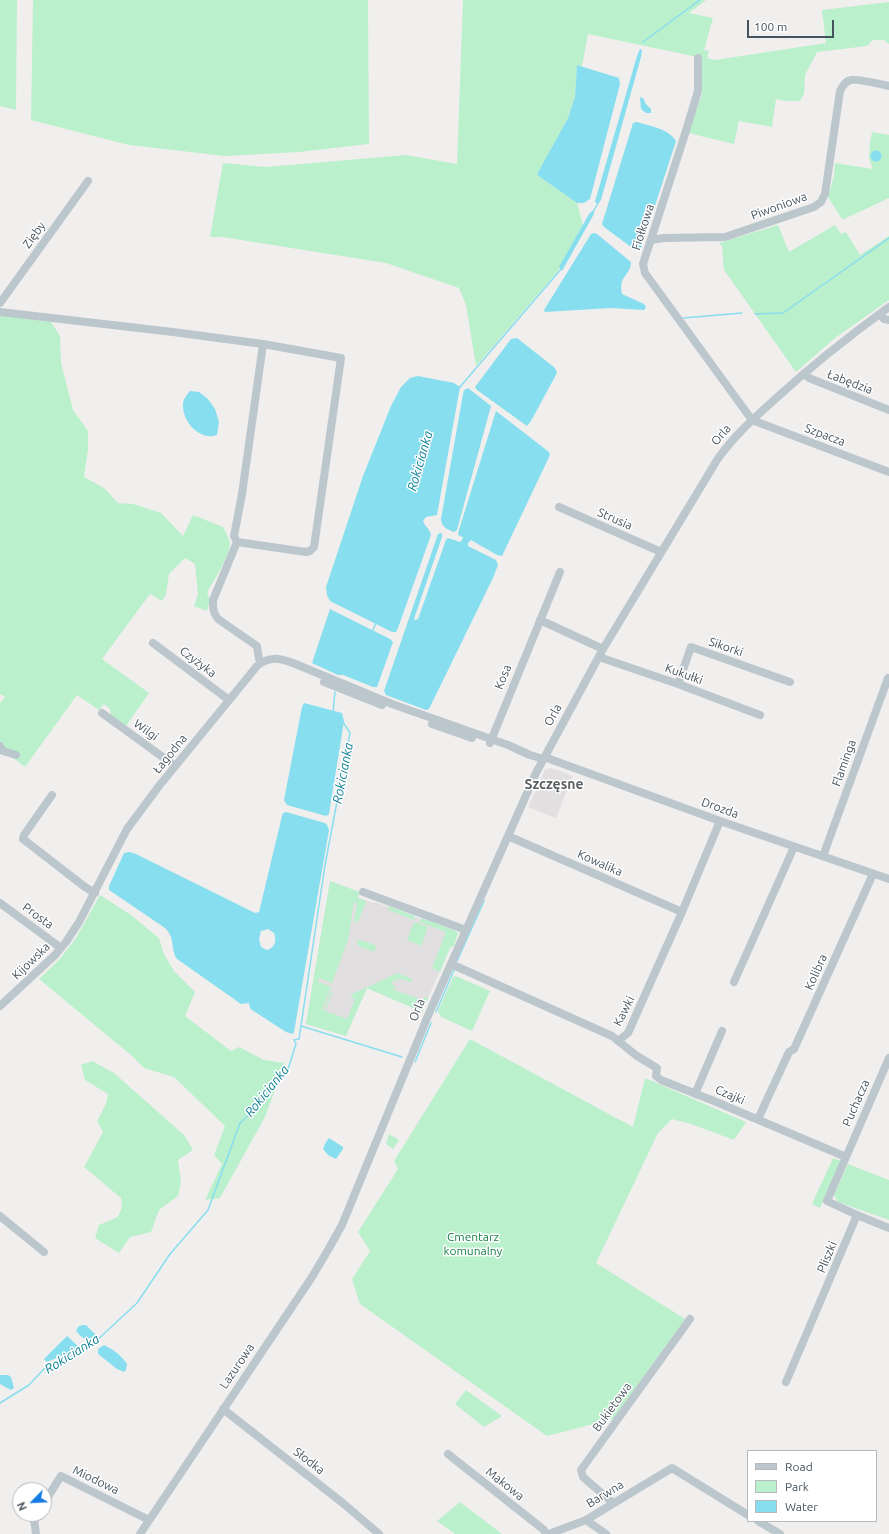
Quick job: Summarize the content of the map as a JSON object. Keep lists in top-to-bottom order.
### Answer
{
  "streets": {
    "street": [
      "Piwoniowa",
      "Fiołkowa",
      "Zięby",
      "Łabędzia",
      "Orla",
      "Szpacza",
      "Strusia",
      "Sikorki",
      "Czyżyka",
      "Kukułki",
      "Kosa",
      "Wilgi",
      "Łagodna",
      "Flaminga",
      "Drozda",
      "Kowalika",
      "Prosta",
      "Kijowska",
      "Kolibra",
      "Kawki",
      "Czajki",
      "Puchacza",
      "Pliszki",
      "Lazurowa",
      "Bukietowa",
      "Słodka",
      "Miodowa",
      "Makowa",
      "Barwna"
    ]
  },
  "crossings": [
    ["Piwoniowa", "Fiołkowa"],
    ["Fiołkowa", "Orla"],
    ["Fiołkowa", "Szpacza"],
    ["Łabędzia", "Orla"],
    ["Orla", "Szpacza"],
    ["Orla", "Strusia"],
    ["Orla", "Kukułki"],
    ["Orla", "Drozda"],
    ["Orla", "Kowalika"],
    ["Orla", "Kawki"],
    ["Orla", "Lazurowa"],
    ["Sikorki", "Kukułki"],
    ["Czyżyka", "Łagodna"],
    ["Wilgi", "Łagodna"],
    ["Łagodna", "Prosta"],
    ["Łagodna", "Kijowska"],
    ["Flaminga", "Drozda"],
    ["Drozda", "Kolibra"],
    ["Drozda", "Kawki"],
    ["Kowalika", "Kawki"],
    ["Prosta", "Kijowska"],
    ["Kolibra", "Czajki"],
    ["Kawki", "Czajki"],
    ["Czajki", "Puchacza"],
    ["Lazurowa", "Słodka"],
    ["Lazurowa", "Miodowa"],
    ["Bukietowa", "Barwna"],
    ["Makowa", "Barwna"]
  ],
  "districts": ["Szczęsne"],
  "water": ["Rokicianka"],
  "parks": ["Cmentarz komunalny"],
  "legend": ["Road", "Park", "Water"],
  "scale_bar": "100 m",
  "north": "bottom left"
}
